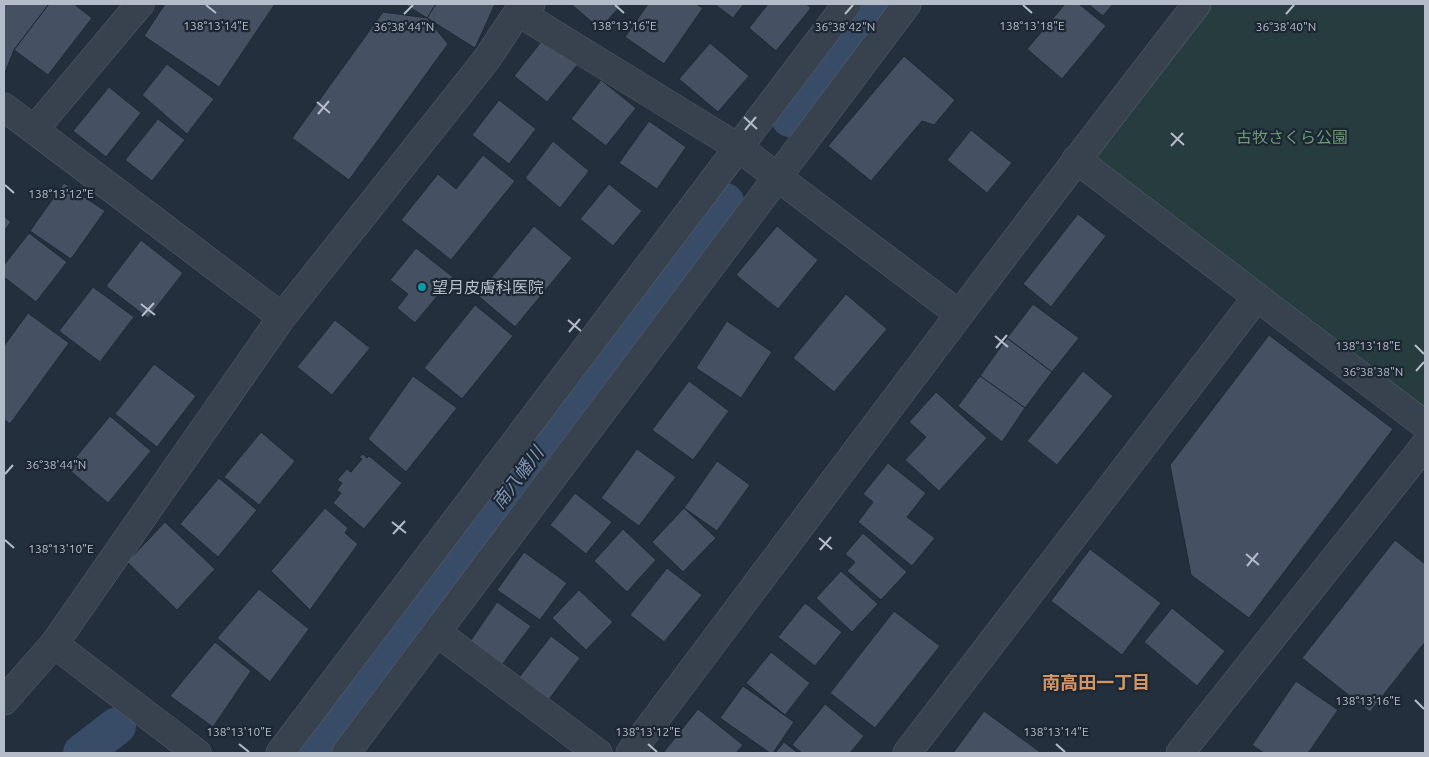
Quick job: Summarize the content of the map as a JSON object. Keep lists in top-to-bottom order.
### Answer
{
  "districts": ["南高田一丁目"],
  "water": ["南八幡川"],
  "parks": ["古牧さくら公園"],
  "places": ["望月皮膚科医院"],
  "coordinates": [
    "138°13'14\"E",
    "138°13'16\"E",
    "138°13'18\"E",
    "36°38'44\"N",
    "36°38'42\"N",
    "36°38'40\"N",
    "138°13'12\"E",
    "36°38'38\"N",
    "138°13'10\"E"
  ]
}
